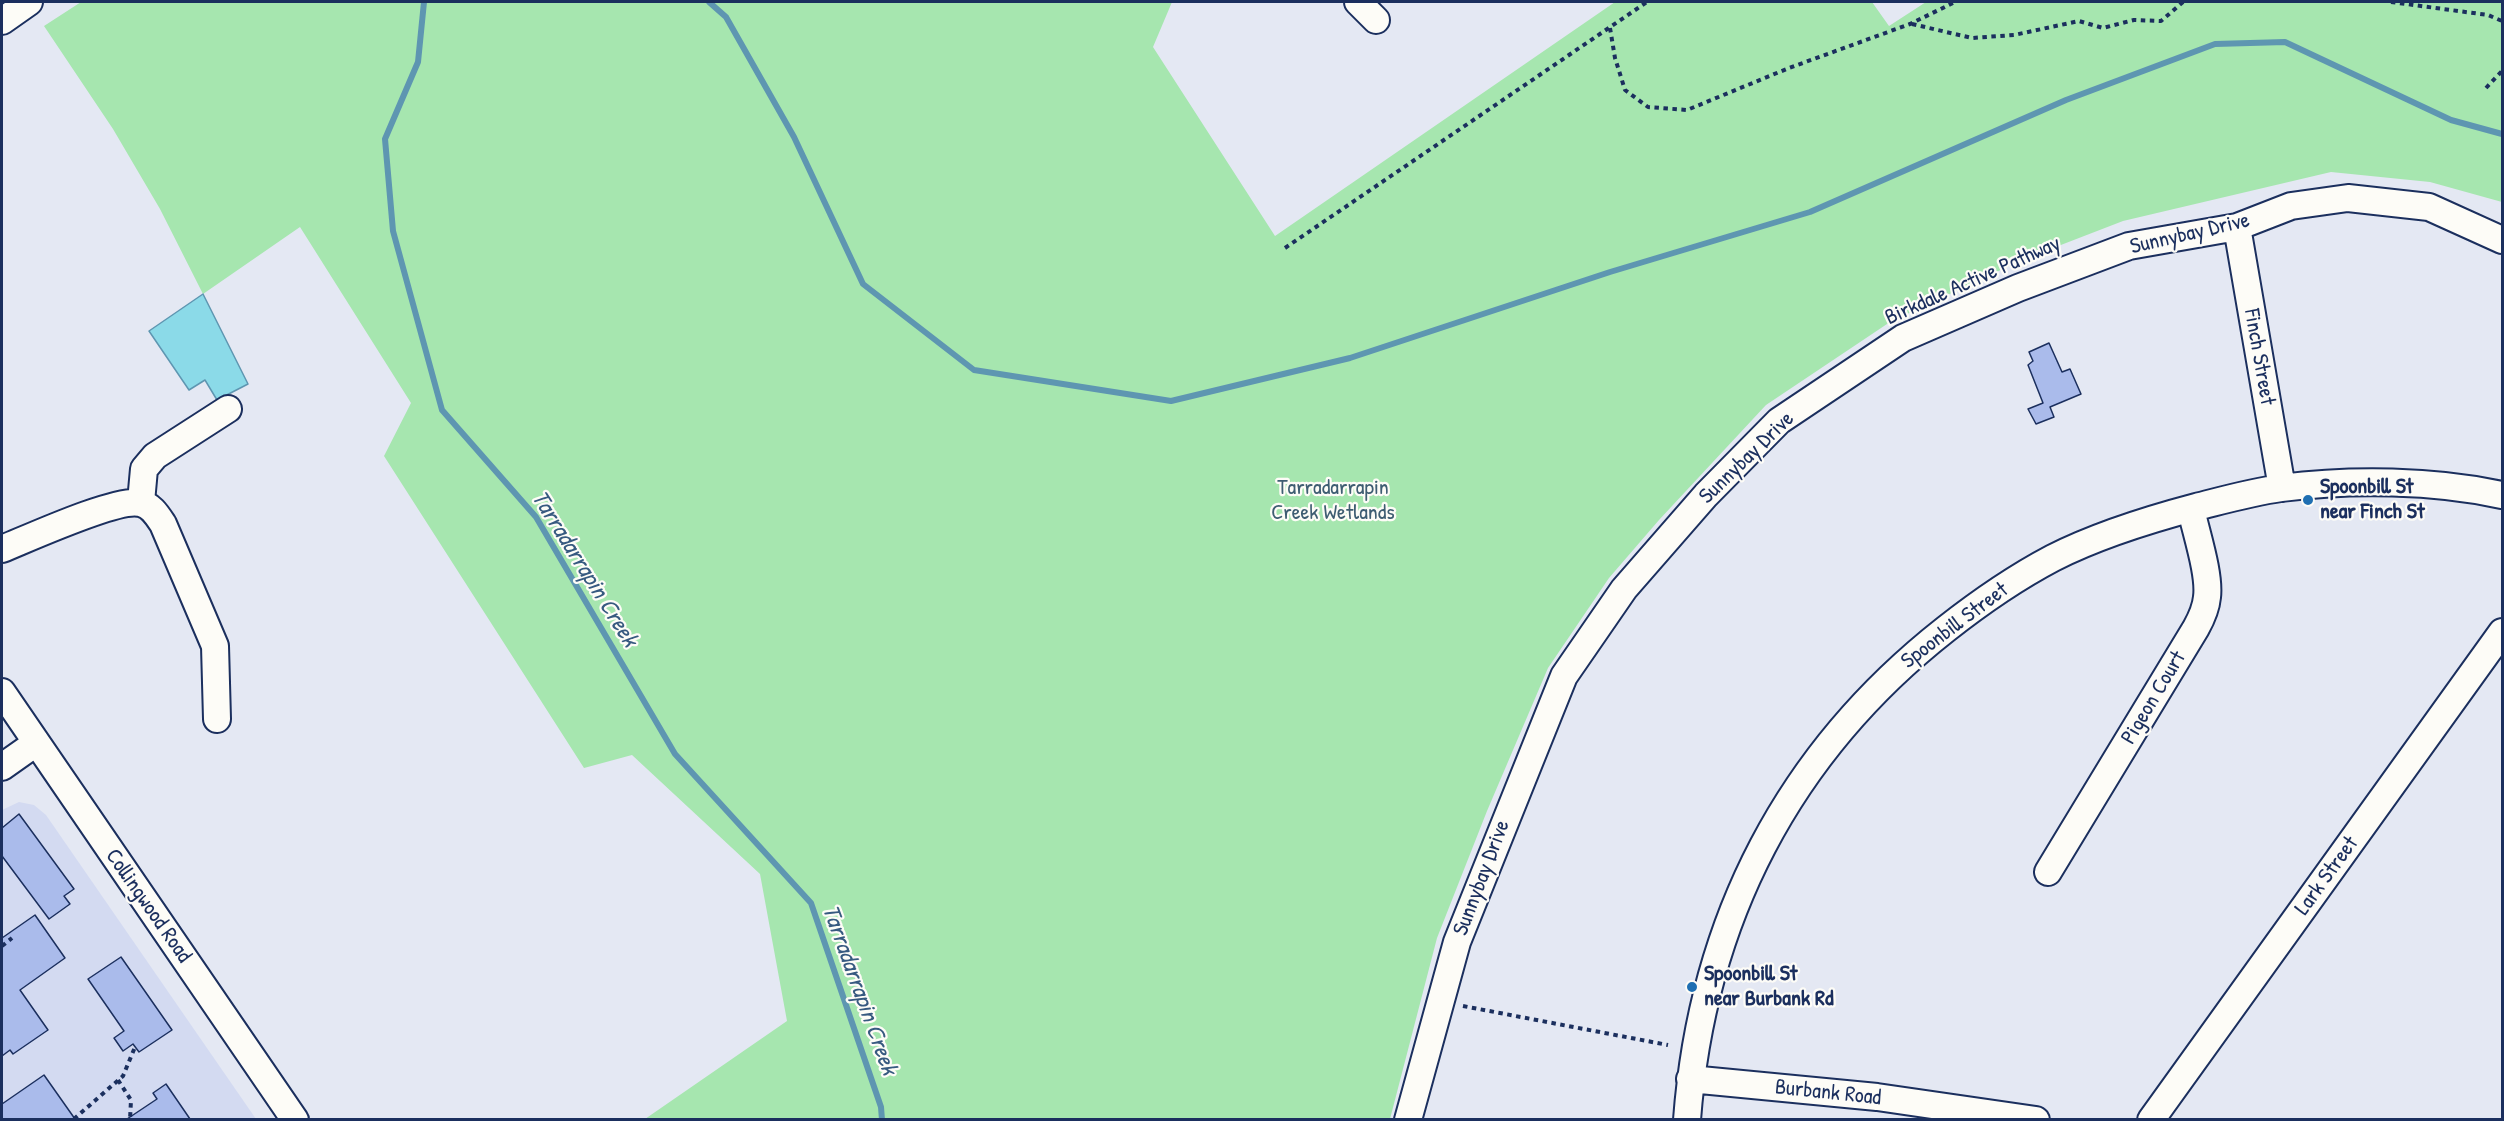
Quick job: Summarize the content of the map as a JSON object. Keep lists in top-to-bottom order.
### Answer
{
  "streets": {
    "street": [
      "Sunnybay Drive",
      "Finch Street",
      "Spoonbill Street",
      "Pigeon Court",
      "Lark Street",
      "Collingwood Road",
      "Burbank Road"
    ]
  },
  "crossings": [
    ["Sunnybay Drive", "Finch Street"],
    ["Finch Street", "Spoonbill Street"],
    ["Spoonbill Street", "Pigeon Court"],
    ["Spoonbill Street", "Burbank Road"]
  ],
  "water": ["Tarradarrapin Creek"],
  "parks": ["Tarradarrapin Creek Wetlands"],
  "places": ["Spoonbill St near Finch St", "Spoonbill St near Burbank Rd"]
}
